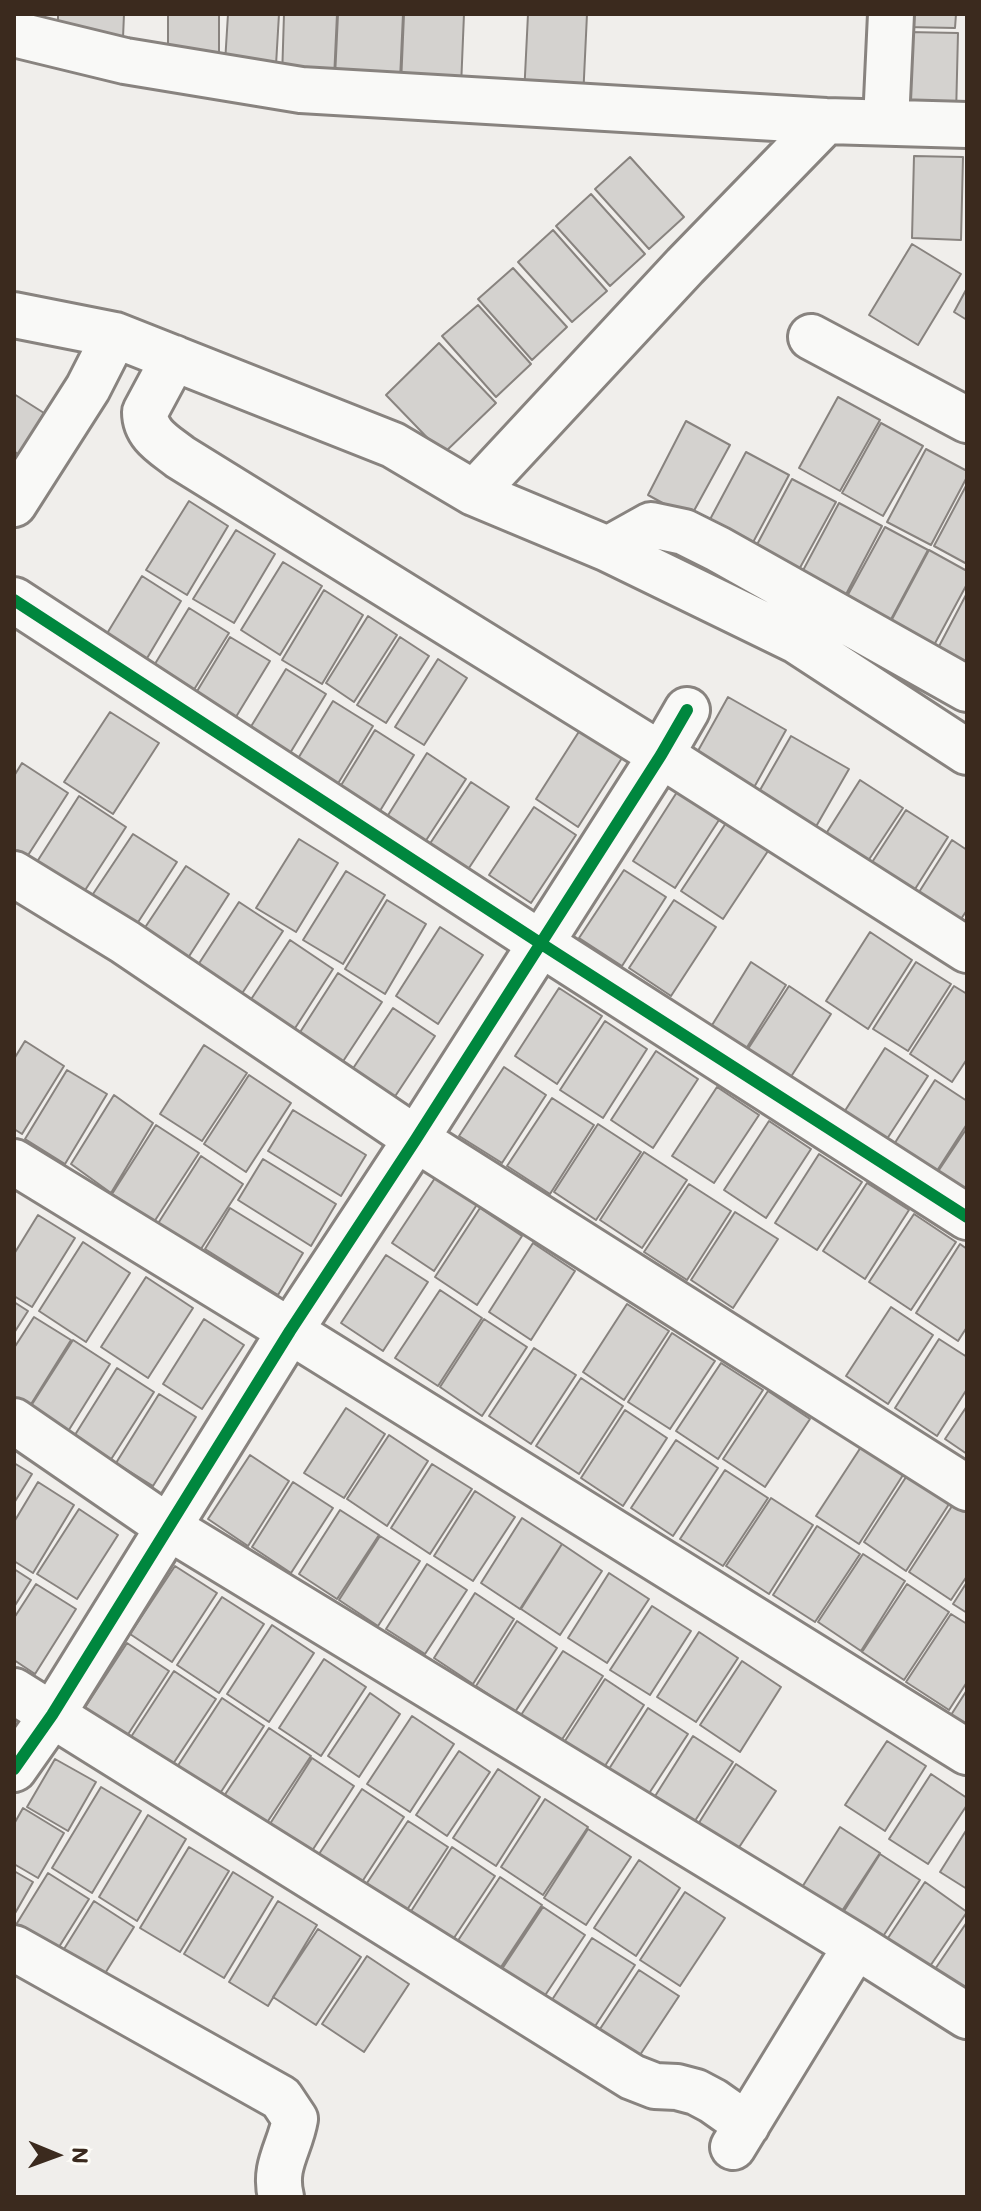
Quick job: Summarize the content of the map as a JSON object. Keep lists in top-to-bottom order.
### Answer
{
  "north": "right"
}
